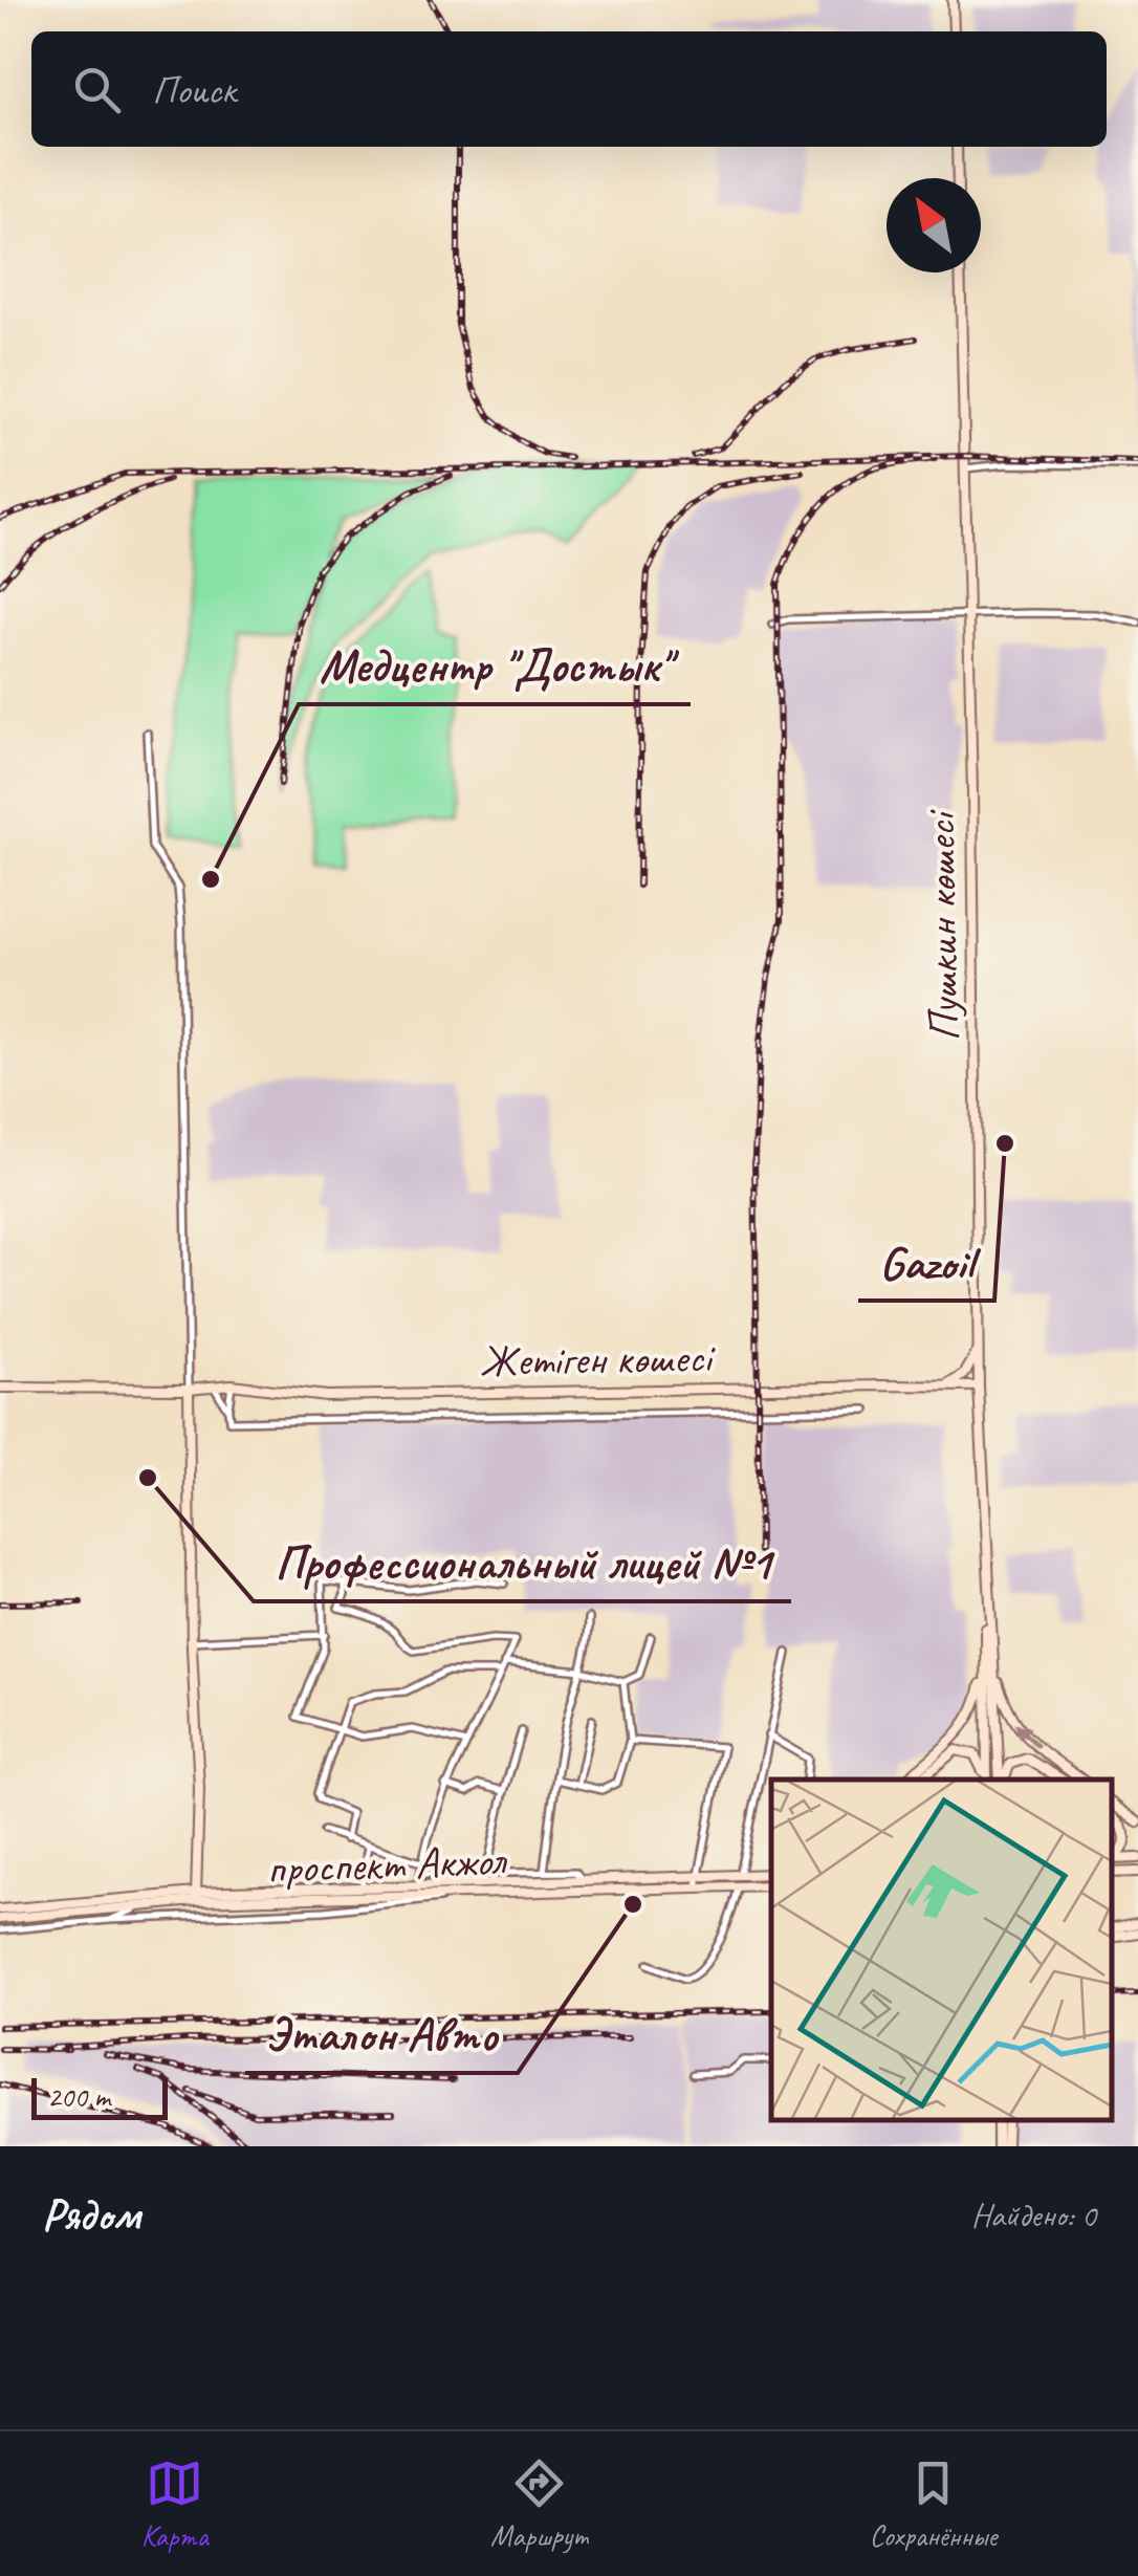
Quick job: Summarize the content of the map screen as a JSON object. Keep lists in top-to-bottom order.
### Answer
{
  "streets": {
    "main road": ["Пушкин көшесі", "Жетіген көшесі", "проспект Акжол"]
  },
  "crossings": [
    ["Пушкин көшесі", "Жетіген көшесі"]
  ],
  "places": [
    "Медцентр \"Достык\"",
    "Gazoil",
    "Профессиональный лицей №1",
    "Эталон Авто"
  ],
  "scale_bar": "200 m",
  "north": "top left",
  "page": {
    "search": "Поиск",
    "scale": "200 m",
    "heading": ["Рядом", "Найдено: 0"],
    "nav": ["Карта", "Маршрут", "Сохранённые"]
  }
}
